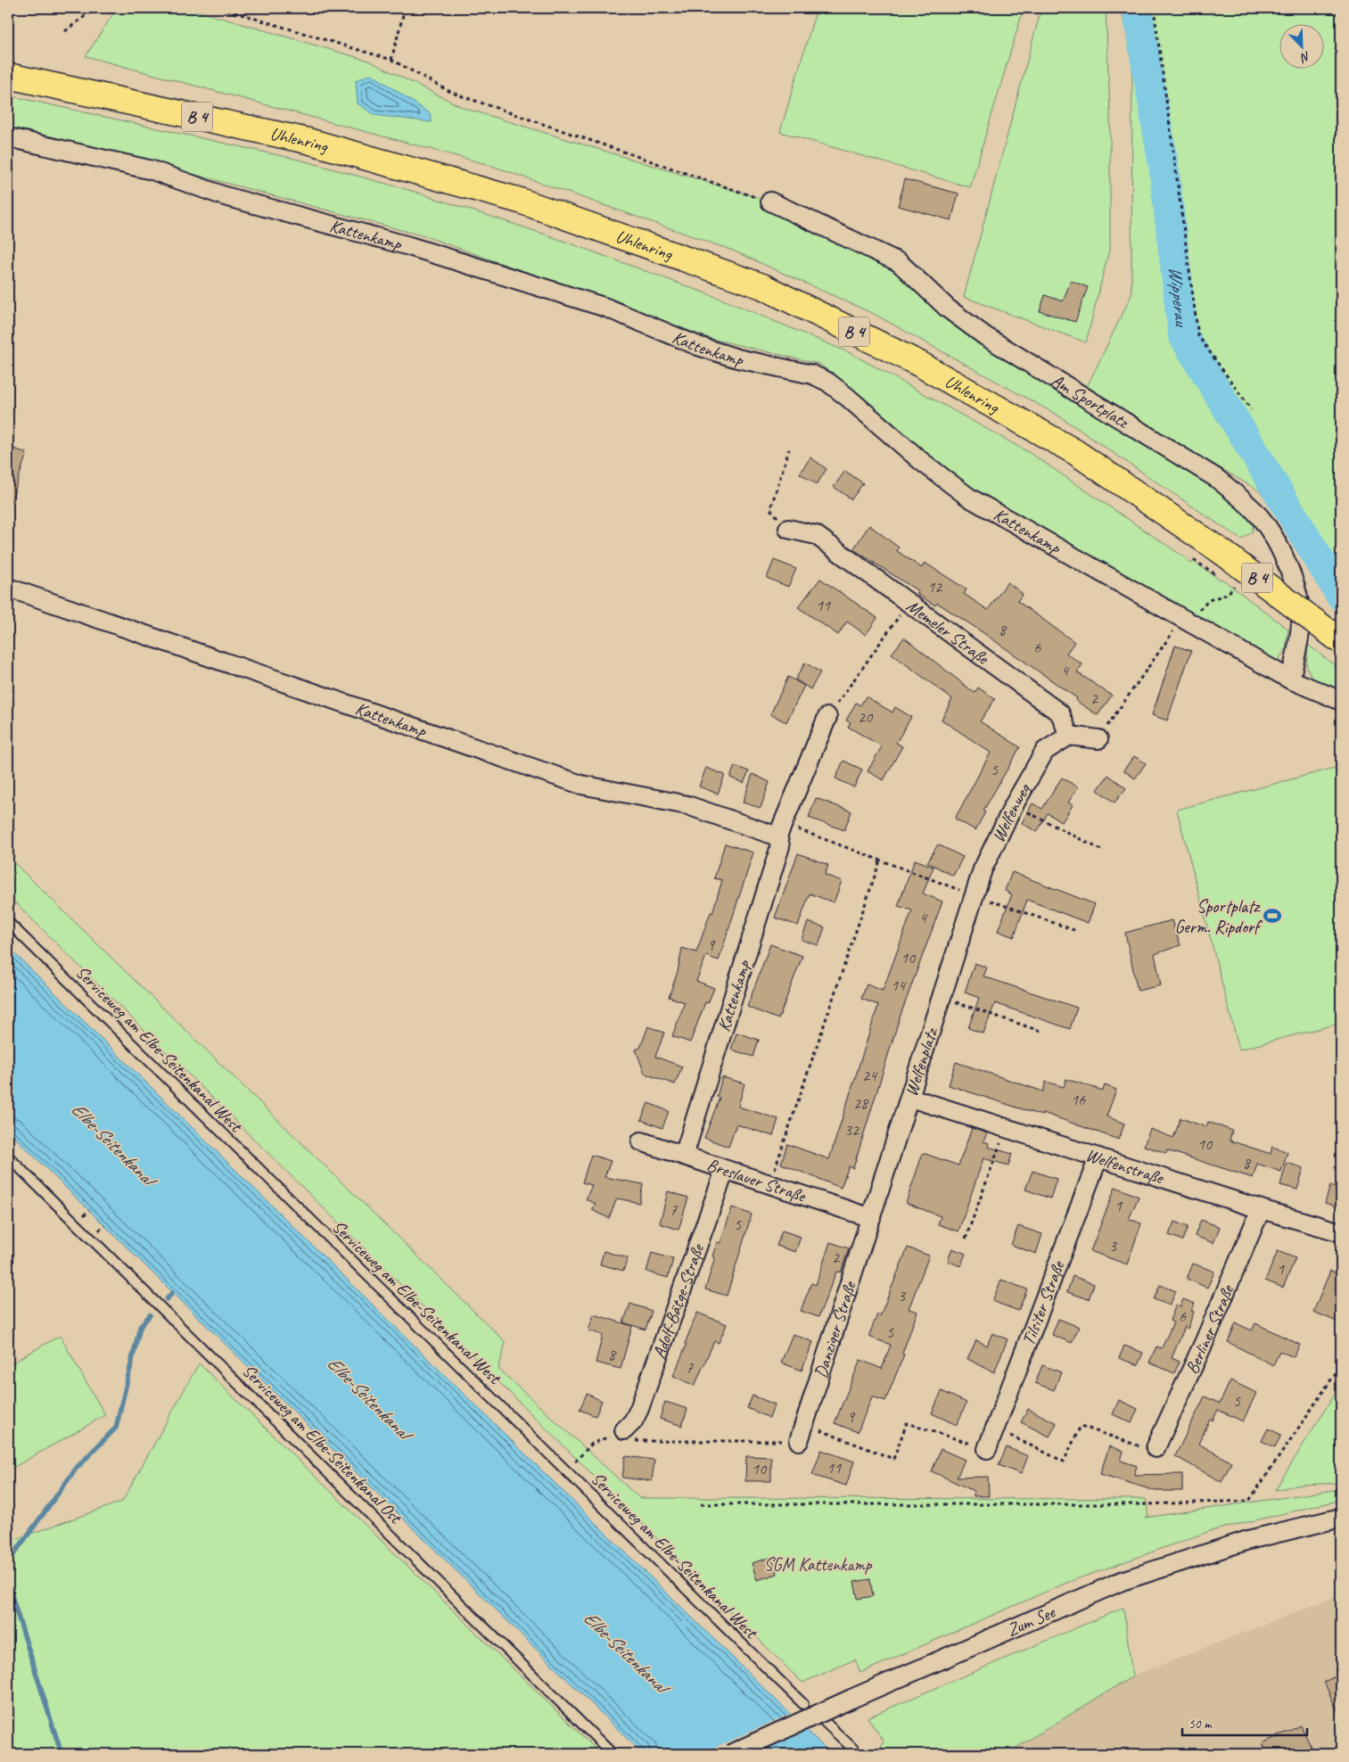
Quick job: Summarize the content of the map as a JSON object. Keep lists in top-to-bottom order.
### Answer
{
  "streets": {
    "highway": ["B 4", "Uhlenring"],
    "street": [
      "Kattenkamp",
      "Am Sportplatz",
      "Memeler Straße",
      "Welfenweg",
      "Welfenplatz",
      "Welfenstraße",
      "Breslauer Straße",
      "Adolf-Bätge-Straße",
      "Tilsiter Straße",
      "Danziger Straße",
      "Berliner Straße",
      "Zum See"
    ],
    "lane": ["Serviceweg am Elbe-Seitenkanal West", "Serviceweg am Elbe-Seitenkanal Ost"]
  },
  "crossings": [
    ["Kattenkamp", "Am Sportplatz"],
    ["Kattenkamp", "Breslauer Straße"],
    ["Memeler Straße", "Welfenweg"],
    ["Welfenweg", "Welfenplatz"],
    ["Welfenplatz", "Welfenstraße"],
    ["Welfenplatz", "Breslauer Straße"],
    ["Welfenplatz", "Danziger Straße"],
    ["Welfenstraße", "Tilsiter Straße"],
    ["Welfenstraße", "Berliner Straße"],
    ["Breslauer Straße", "Adolf-Bätge-Straße"],
    ["Breslauer Straße", "Danziger Straße"]
  ],
  "water": ["Wipperau", "Elbe-Seitenkanal"],
  "parks": ["SGM Kattenkamp"],
  "places": {
    "sports": ["Sportplatz Germ. Ripdorf"]
  },
  "house_numbers": [
    "12",
    "11",
    "8",
    "6",
    "4",
    "2",
    "20",
    "5",
    "4",
    "9",
    "10",
    "14",
    "24",
    "16",
    "28",
    "32",
    "10",
    "8",
    "1",
    "7",
    "5",
    "3",
    "2",
    "1",
    "3",
    "6",
    "5",
    "8",
    "7",
    "5",
    "9",
    "11",
    "10"
  ],
  "scale_bar": "50 m",
  "north": "bottom right"
}
